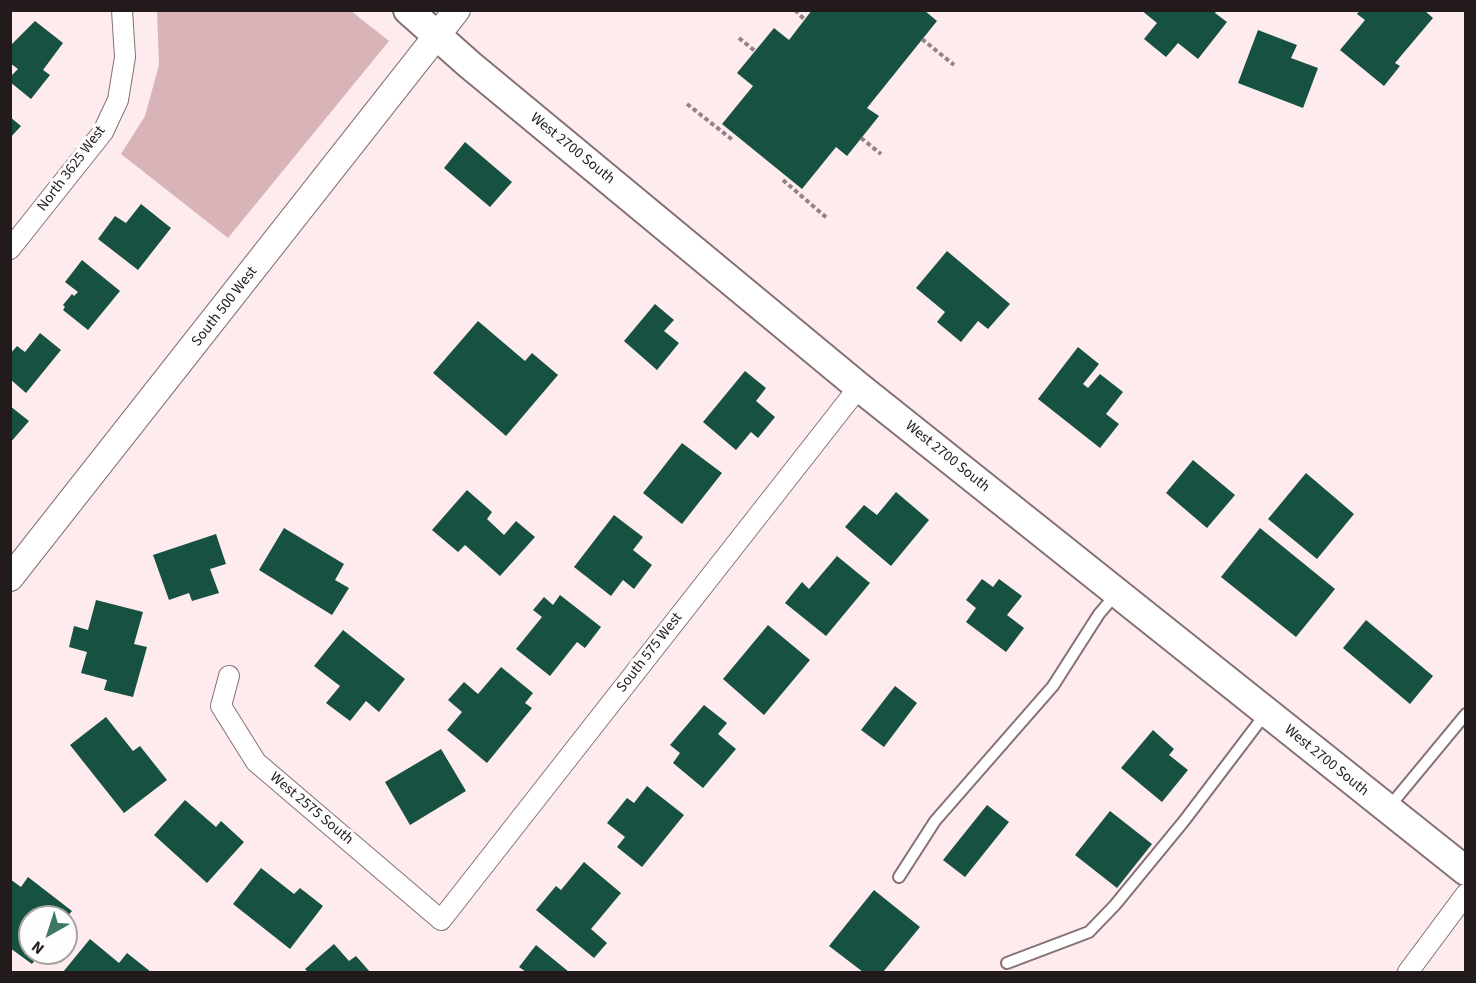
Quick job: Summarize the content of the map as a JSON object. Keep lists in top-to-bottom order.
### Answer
{
  "streets": {
    "main road": ["West 2700 South"],
    "street": [
      "North 3625 West",
      "South 500 West",
      "South 575 West",
      "West 2575 South"
    ]
  },
  "crossings": [
    ["West 2700 South", "South 500 West"],
    ["West 2700 South", "South 575 West"],
    ["South 575 West", "West 2575 South"]
  ],
  "north": "bottom left"
}
